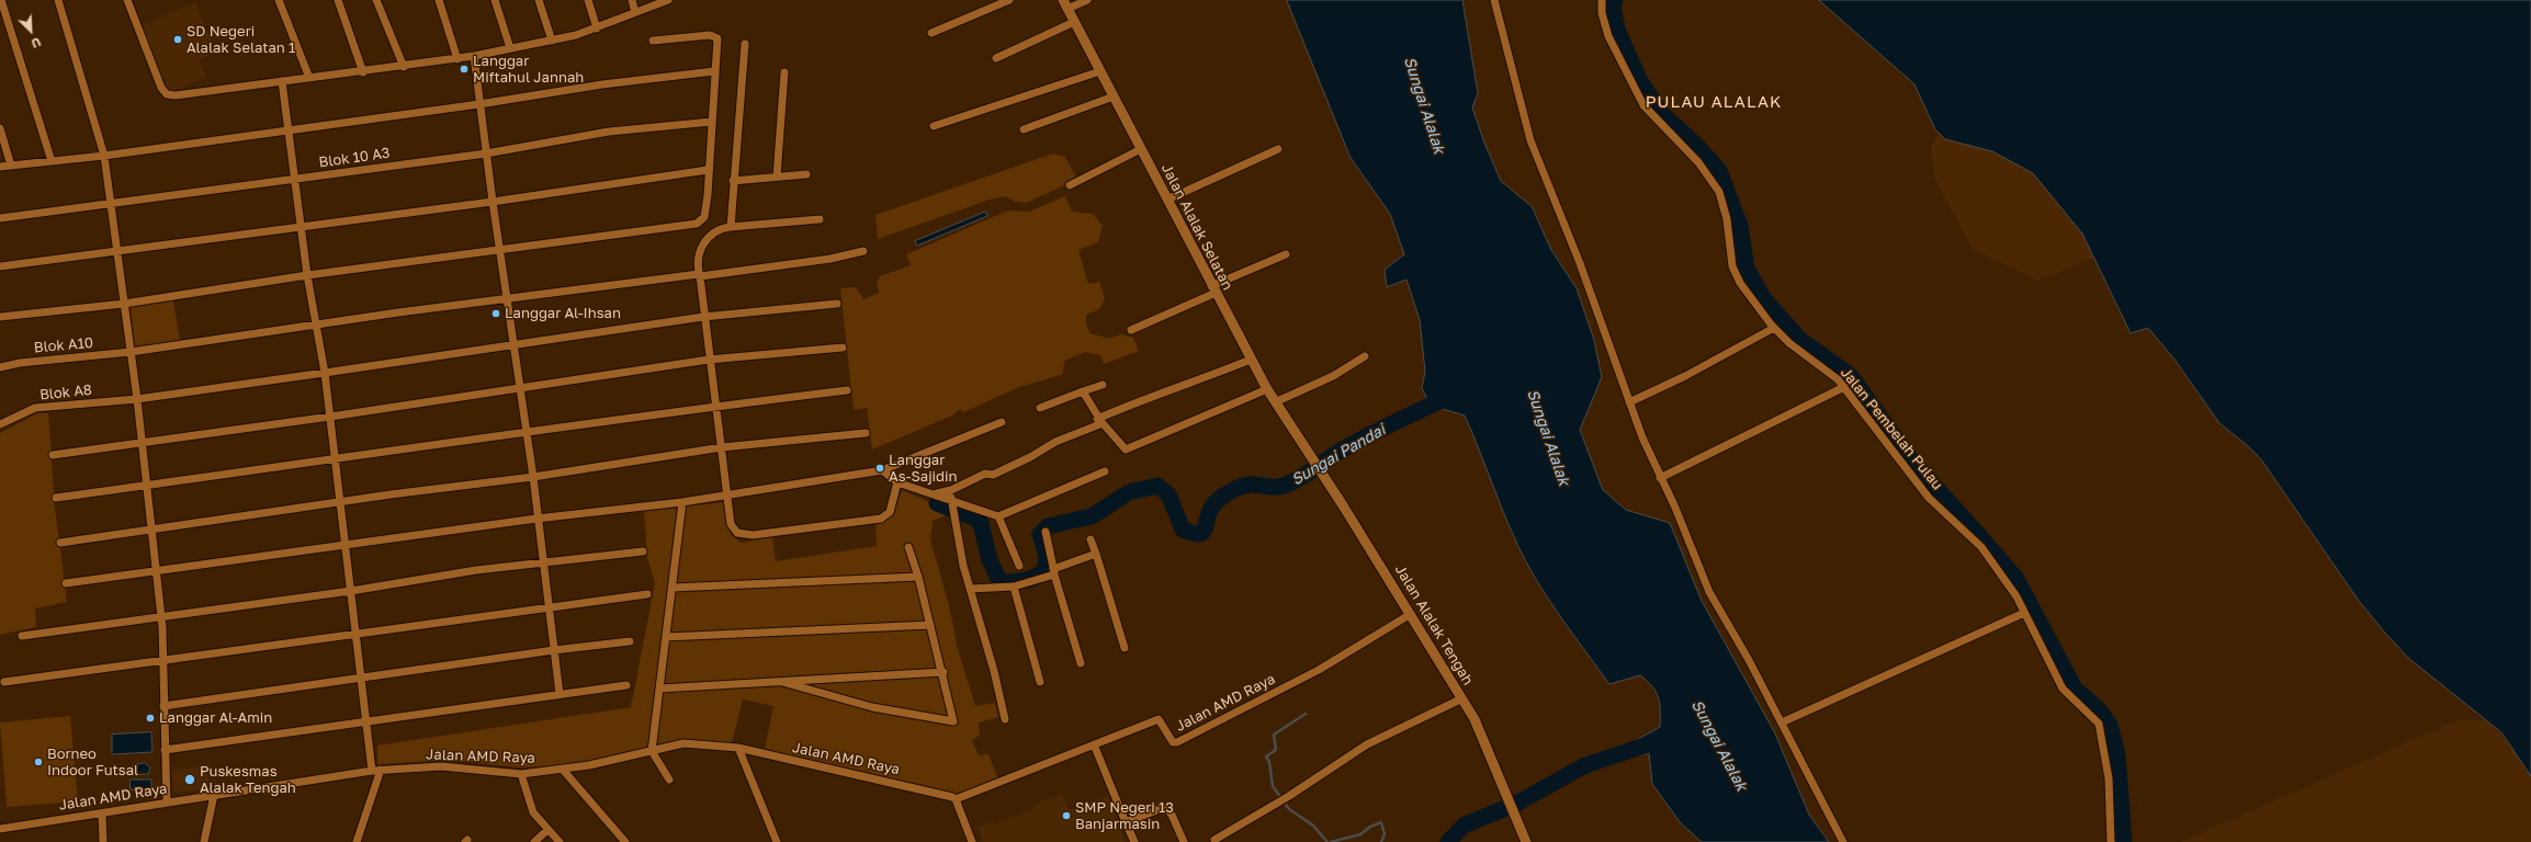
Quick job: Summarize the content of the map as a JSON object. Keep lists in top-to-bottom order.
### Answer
{
  "streets": {
    "street": [
      "Blok 10 A3",
      "Jalan Alalak Selatan",
      "Blok A10",
      "Blok A8",
      "Jalan Pembelah Pulau",
      "Jalan Alalak Tengah",
      "Jalan AMD Raya"
    ]
  },
  "crossings": [
    ["Jalan Alalak Selatan", "Jalan Alalak Tengah"],
    ["Jalan Alalak Tengah", "Jalan AMD Raya"]
  ],
  "districts": ["PULAU ALALAK"],
  "water": ["Sungai Alalak", "Sungai Pandai"],
  "places": [
    "SD Negeri Alalak Selatan 1",
    "Langgar Miftahul Jannah",
    "Langgar Al-Ihsan",
    "Langgar As-Sajidin",
    "Langgar Al-Amin",
    "Borneo Indoor Futsal",
    "Puskesmas Alalak Tengah",
    "SMP Negeri 13 Banjarmasin"
  ],
  "north": "bottom right"
}
